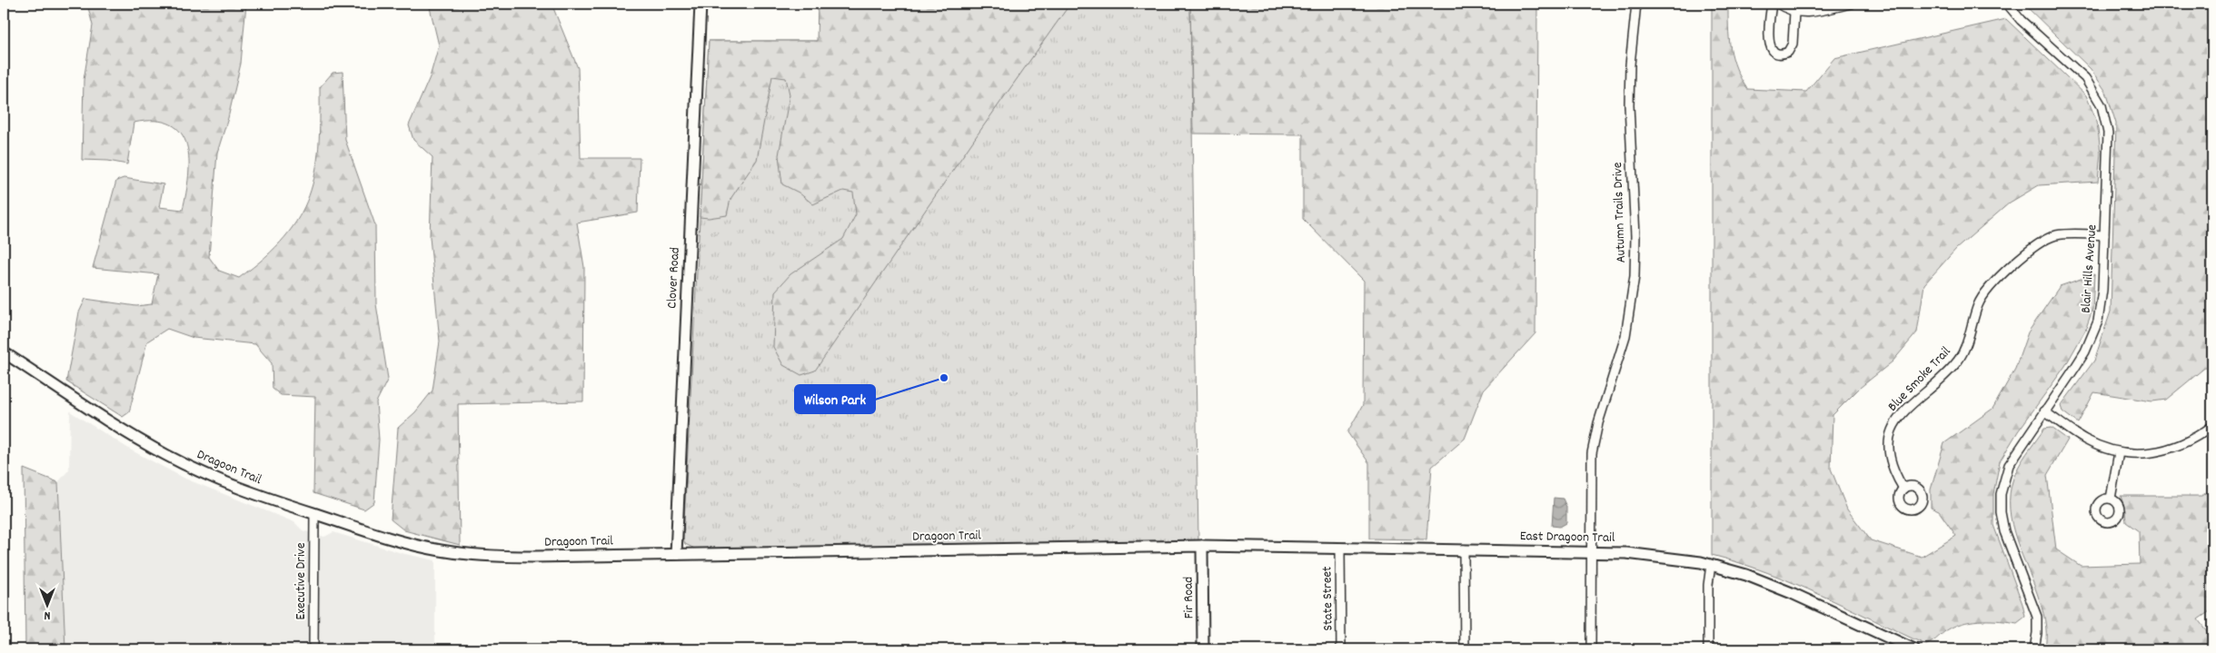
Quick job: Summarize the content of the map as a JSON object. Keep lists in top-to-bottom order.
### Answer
{
  "streets": {
    "street": [
      "Autumn Trails Drive",
      "Blair Hills Avenue",
      "Clover Road",
      "Blue Smoke Trail",
      "Dragoon Trail",
      "East Dragoon Trail",
      "Executive Drive",
      "Fir Road",
      "State Street"
    ]
  },
  "crossings": [
    ["Autumn Trails Drive", "East Dragoon Trail"],
    ["Blair Hills Avenue", "Blue Smoke Trail"],
    ["Clover Road", "Dragoon Trail"],
    ["Dragoon Trail", "East Dragoon Trail"],
    ["Dragoon Trail", "Executive Drive"],
    ["Dragoon Trail", "Fir Road"],
    ["East Dragoon Trail", "Fir Road"],
    ["East Dragoon Trail", "State Street"]
  ],
  "places": ["Wilson Park"],
  "north": "bottom"
}
